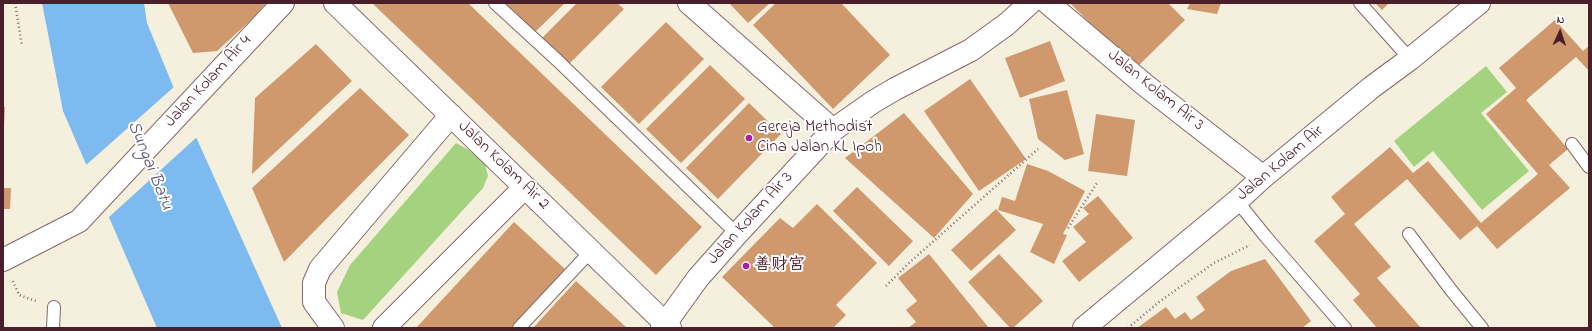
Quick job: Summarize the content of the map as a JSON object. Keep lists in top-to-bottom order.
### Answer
{
  "streets": {
    "street": [
      "Jalan Kolam Air 4",
      "Jalan Kolam Air 3",
      "Jalan Kolam Air",
      "Jalan Kolam Air 2"
    ]
  },
  "crossings": [
    ["Jalan Kolam Air 3", "Jalan Kolam Air"],
    ["Jalan Kolam Air 3", "Jalan Kolam Air 2"]
  ],
  "water": ["Sungai Batu"],
  "places": ["Gereja Methodist Cina Jalan KL Ipoh", "善财宫"],
  "north": "top"
}
